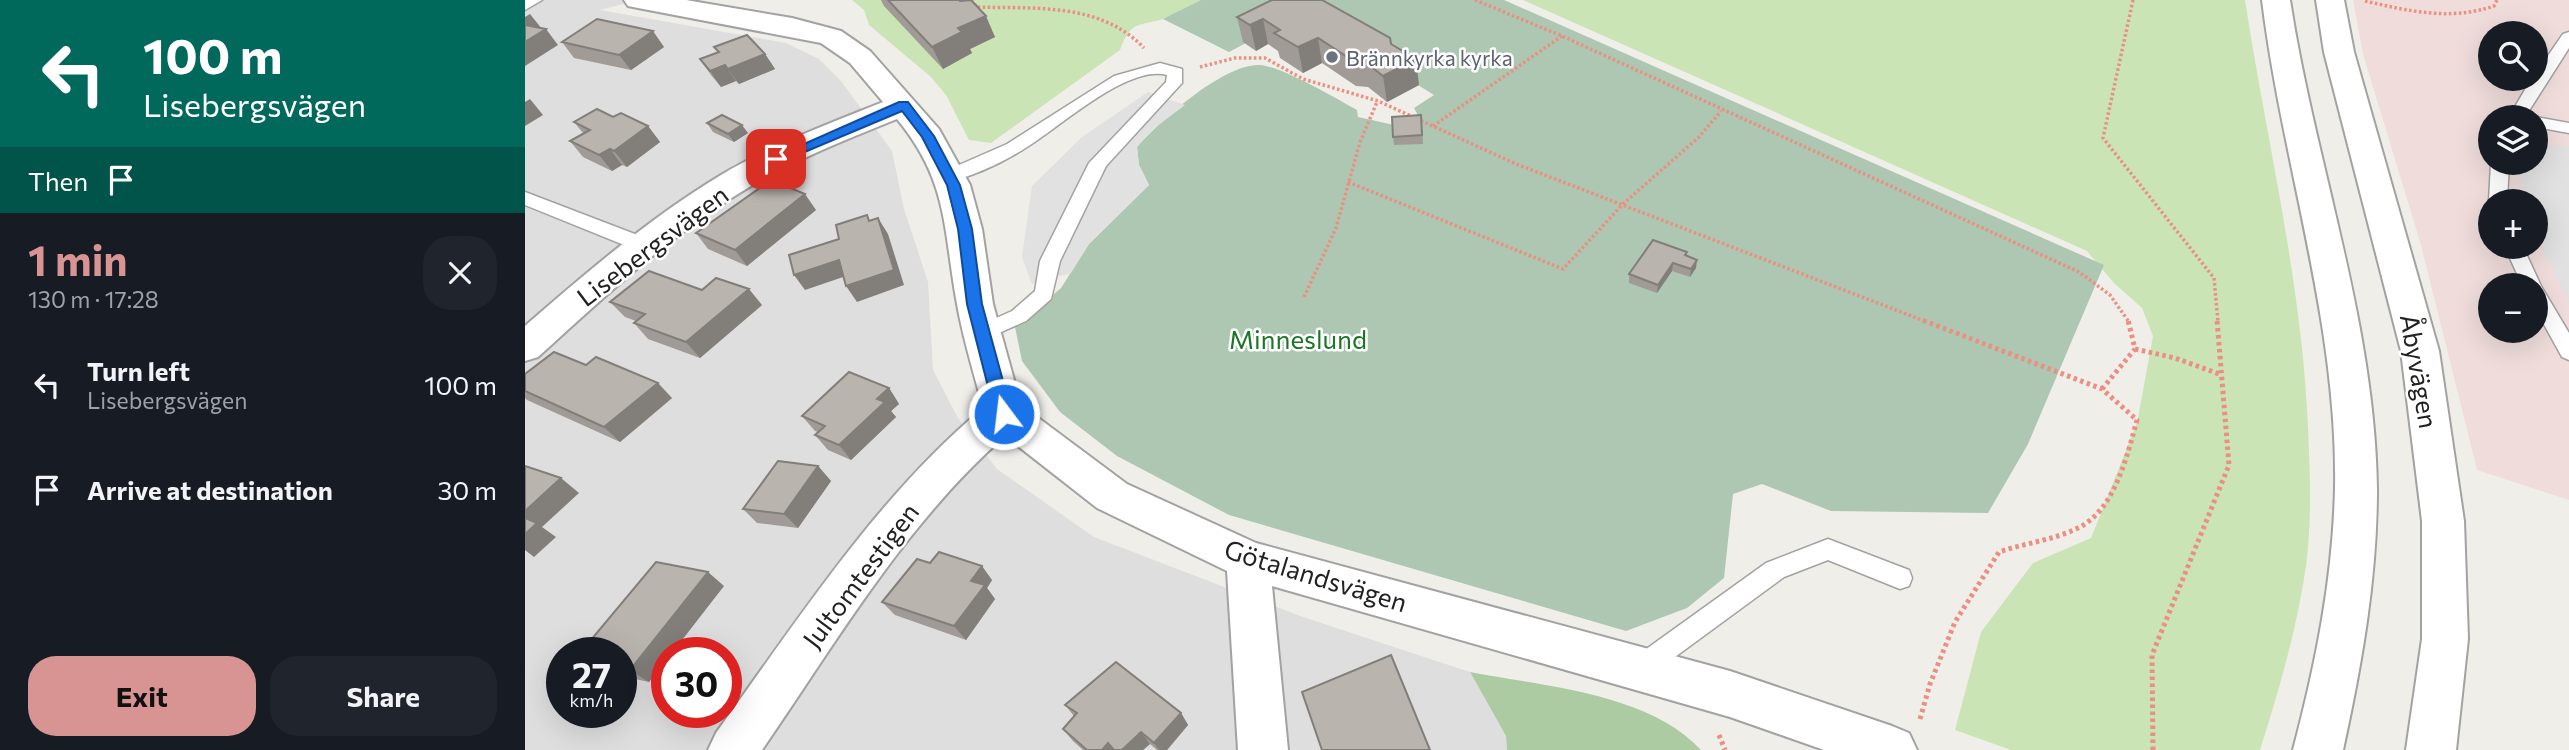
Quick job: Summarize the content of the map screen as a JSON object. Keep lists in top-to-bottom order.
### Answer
{
  "streets": {
    "street": [
      "Lisebergsvägen",
      "Åbyvägen",
      "Jultomtestigen",
      "Götalandsvägen"
    ]
  },
  "crossings": [
    ["Jultomtestigen", "Götalandsvägen"]
  ],
  "parks": ["Minneslund"],
  "places": ["Brännkyrka kyrka"],
  "page": {
    "turn": ["100 m", "Lisebergsvägen"],
    "map_buttons": ["+", "−"],
    "then": "Then",
    "heading": ["1 min", "130 m · 17:28"],
    "list": [
      {
        "name": "Turn left",
        "note": "Lisebergsvägen",
        "value": "100 m"
      },
      {
        "name": "Arrive at destination",
        "value": "30 m"
      }
    ],
    "speed": "27 km/h",
    "limit": "30",
    "buttons": ["Exit", "Share"]
  }
}
